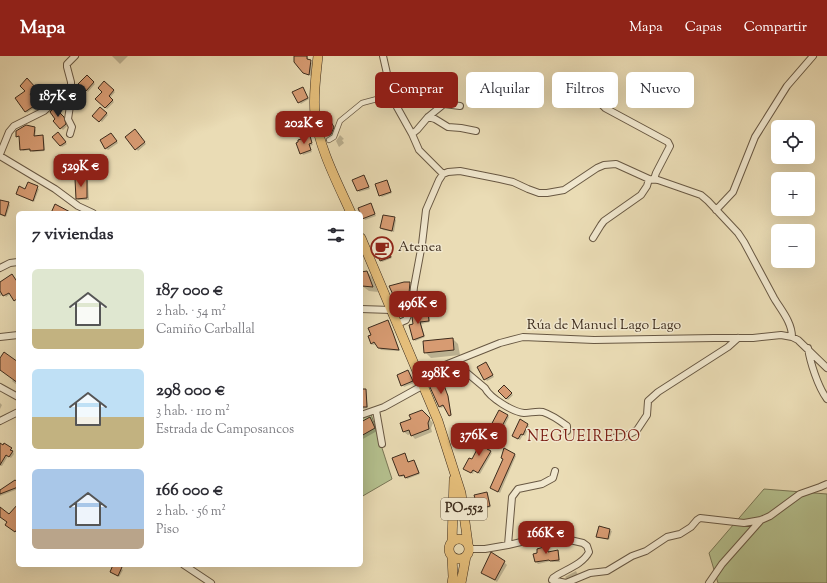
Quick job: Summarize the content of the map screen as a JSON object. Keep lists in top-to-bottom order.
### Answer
{
  "streets": {
    "main road": ["PO-552"],
    "street": ["Rúa de Manuel Lago Lago"]
  },
  "crossings": [
    ["Rúa de Manuel Lago Lago", "PO-552"]
  ],
  "districts": ["NEGUEIREDO"],
  "places": {
    "cafe": ["Atenea"]
  },
  "page": {
    "header": "Mapa",
    "nav": ["Mapa", "Capas", "Compartir"],
    "chip": [
      "Comprar",
      "Alquilar",
      "Filtros",
      "Nuevo"
    ],
    "price": [
      "187K €",
      "202K €",
      "529K €",
      "496K €",
      "298K €",
      "376K €",
      "166K €"
    ],
    "map_buttons": ["+", "−"],
    "heading": "7 viviendas",
    "list": [
      {
        "name": "187 000 €",
        "note": "2 hab. · 54 m² · Camiño Carballal"
      },
      {
        "name": "298 000 €",
        "note": "3 hab. · 110 m² · Estrada de Camposancos"
      },
      {
        "name": "166 000 €",
        "note": "2 hab. · 56 m² · Piso"
      }
    ]
  }
}
